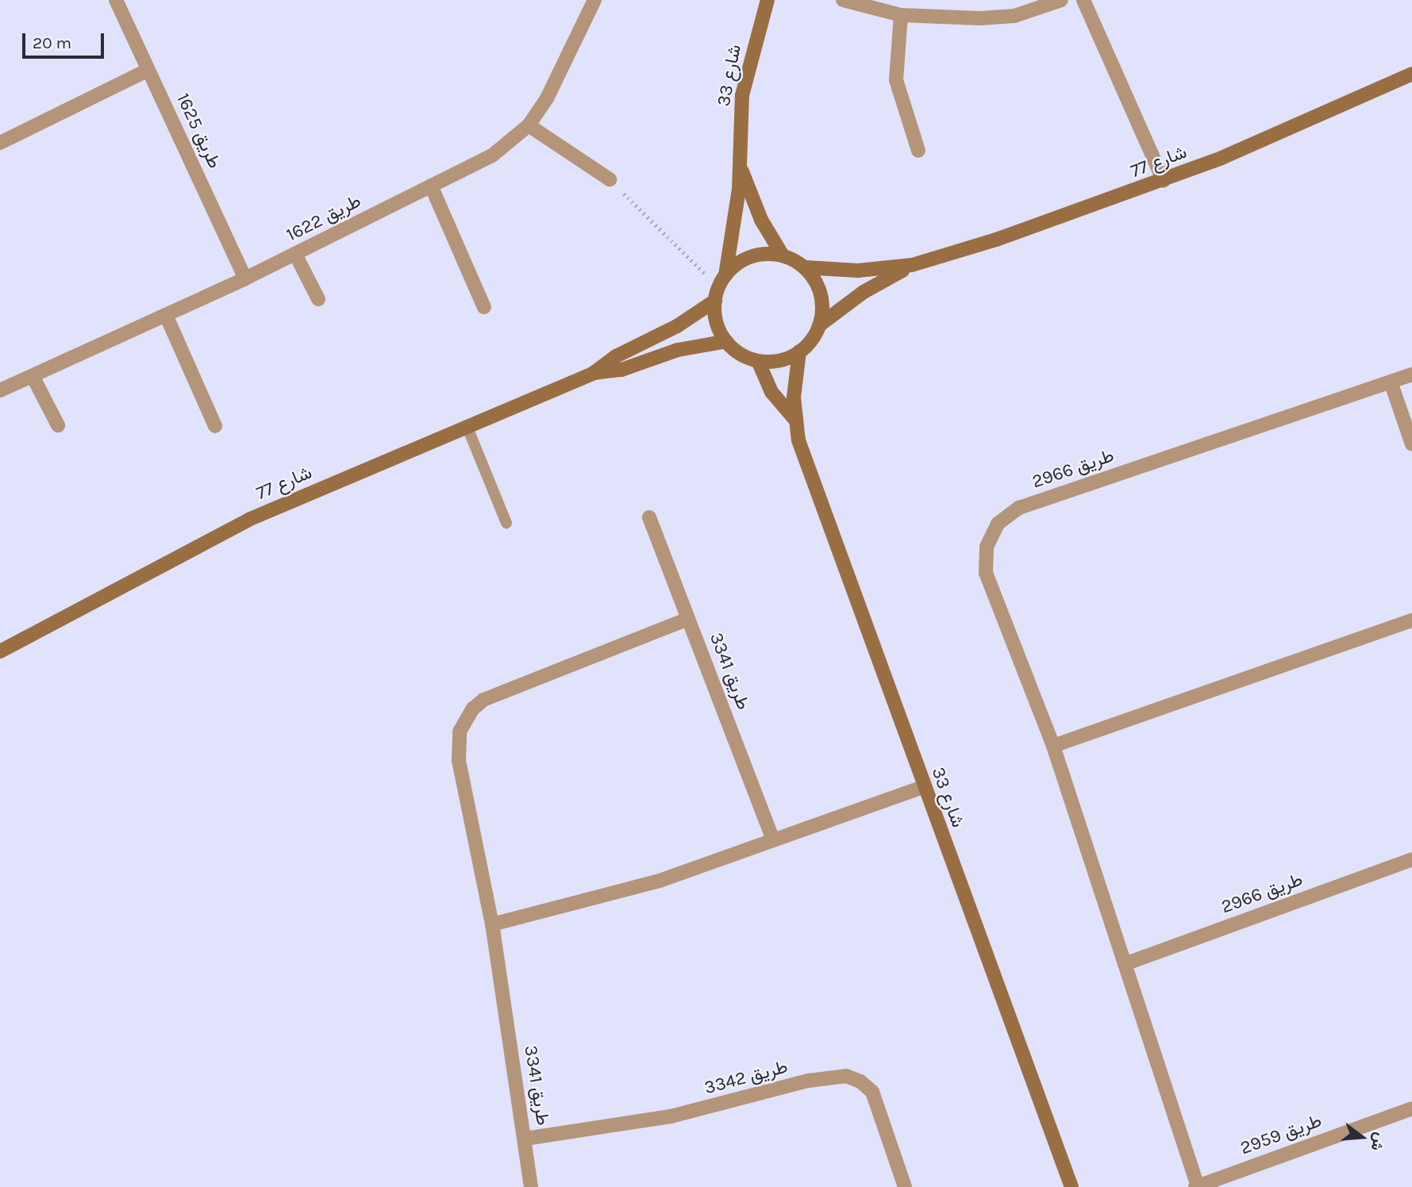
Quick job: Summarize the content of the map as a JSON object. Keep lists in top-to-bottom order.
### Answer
{
  "streets": {
    "street": [
      "شارع 33",
      "طريق 1625",
      "شارع 77",
      "طريق 1622",
      "طريق 2966",
      "طريق 3341",
      "طريق 3342",
      "طريق 2959"
    ]
  },
  "crossings": [
    ["شارع 33", "شارع 77"],
    ["طريق 1625", "طريق 1622"],
    ["طريق 2966", "طريق 2959"],
    ["طريق 3341", "طريق 3342"]
  ],
  "scale_bar": "20 m",
  "north": "right"
}
